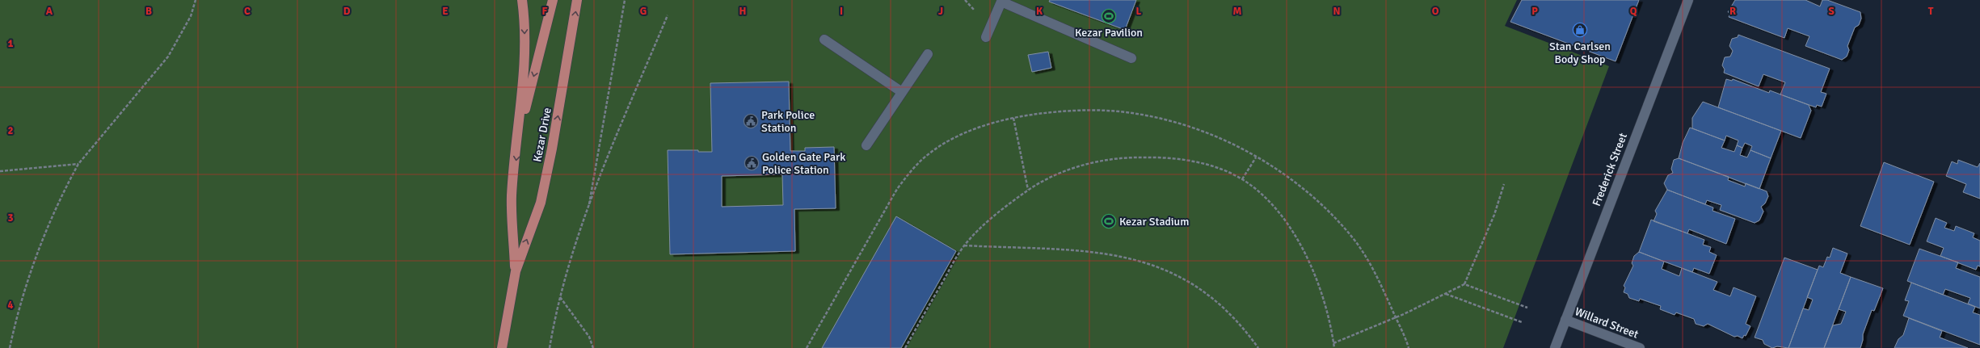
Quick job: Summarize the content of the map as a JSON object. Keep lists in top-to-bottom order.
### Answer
{
  "streets": {
    "main road": ["Kezar Drive", "Frederick Street", "Willard Street"]
  },
  "crossings": [
    ["Frederick Street", "Willard Street"]
  ],
  "places": {
    "sports": ["Kezar Pavilion", "Kezar Stadium"],
    "shop": ["Stan Carlsen Body Shop"],
    "public building": ["Park Police Station", "Golden Gate Park Police Station"]
  },
  "grid": {
    "columns": [
      "A",
      "B",
      "C",
      "D",
      "E",
      "F",
      "G",
      "H",
      "I",
      "J",
      "K",
      "L",
      "M",
      "N",
      "O",
      "P",
      "Q",
      "R",
      "S",
      "T"
    ],
    "rows": [
      "1",
      "2",
      "3",
      "4"
    ]
  }
}
